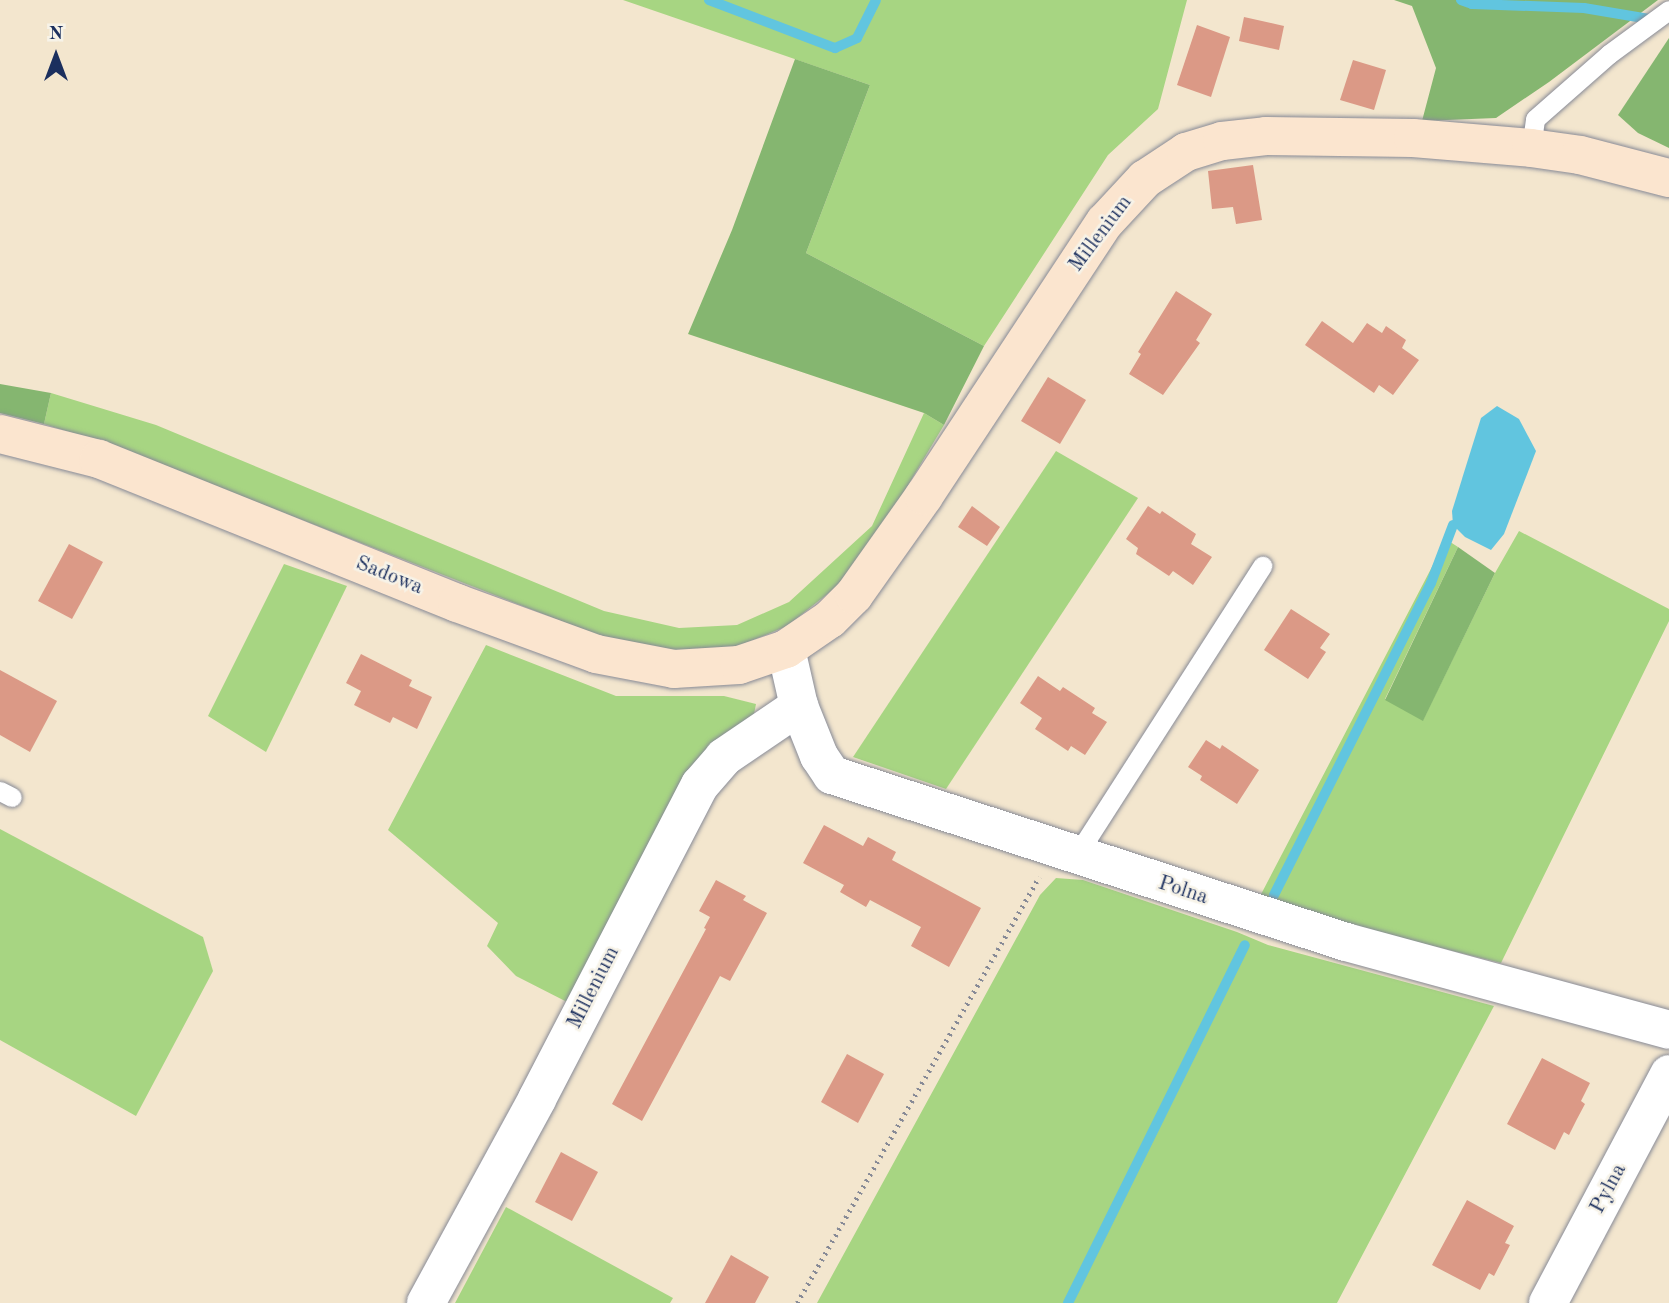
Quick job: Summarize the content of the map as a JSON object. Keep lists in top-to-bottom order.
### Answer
{
  "streets": {
    "street": [
      "Millenium",
      "Sadowa",
      "Polna",
      "Pylna"
    ]
  },
  "crossings": [
    ["Millenium", "Sadowa"],
    ["Millenium", "Polna"],
    ["Sadowa", "Polna"]
  ],
  "north": "top"
}
